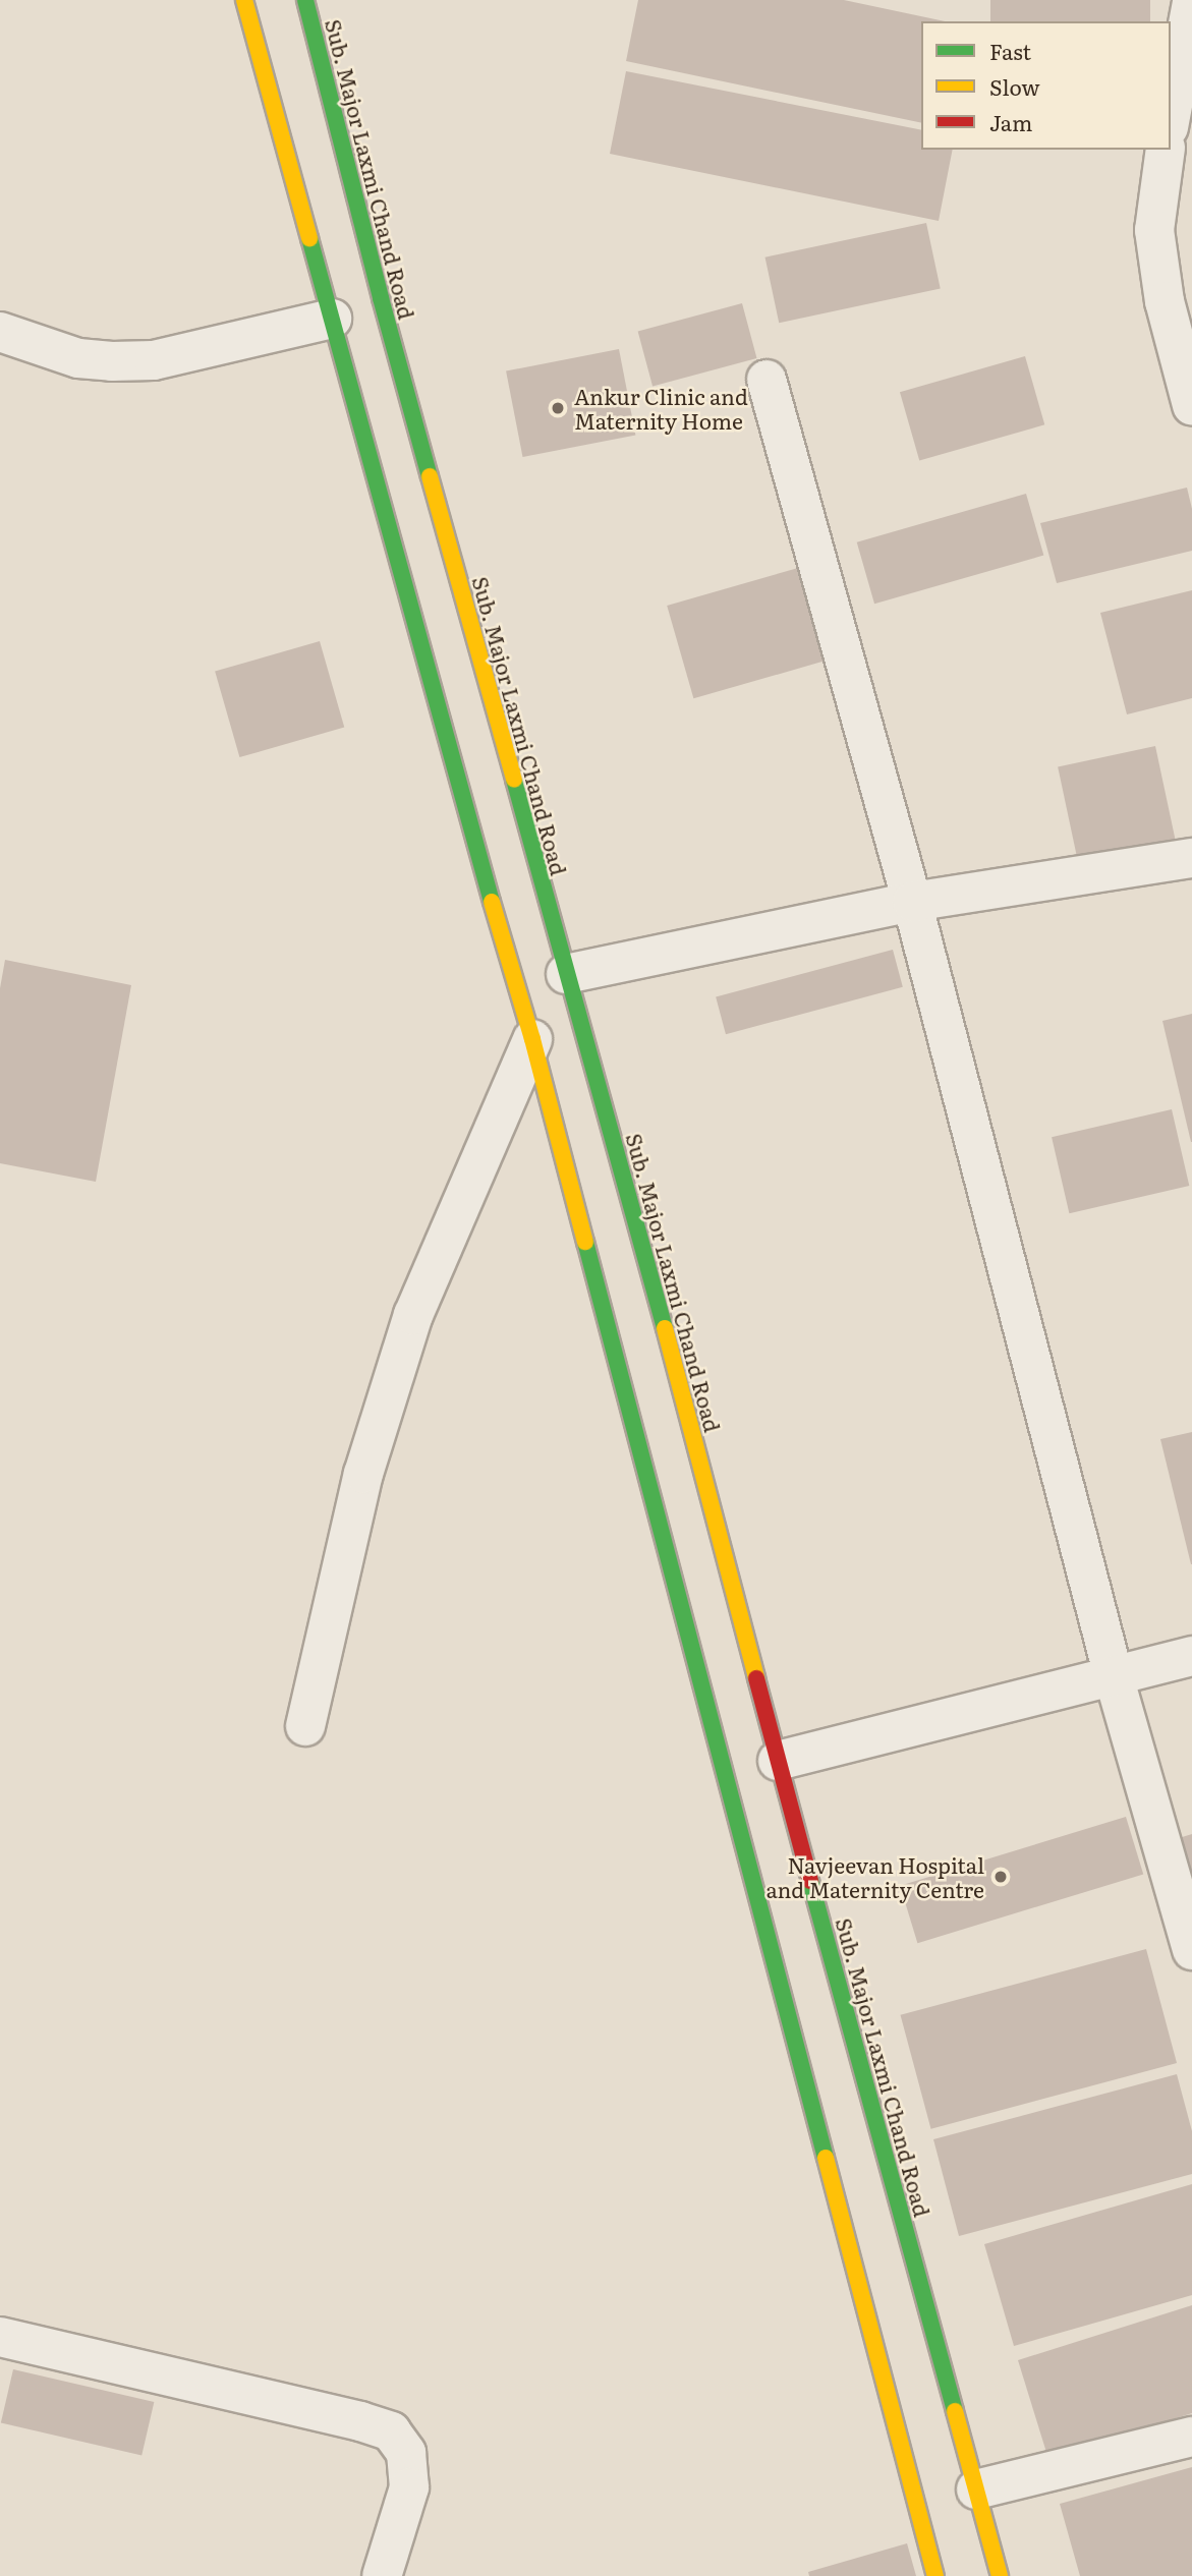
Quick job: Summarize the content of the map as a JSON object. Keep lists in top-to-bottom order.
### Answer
{
  "streets": {
    "main road": ["Sub. Major Laxmi Chand Road"]
  },
  "places": ["Ankur Clinic and Maternity Home", "Navjeevan Hospital and Maternity Centre"],
  "legend": ["Fast", "Slow", "Jam"]
}
